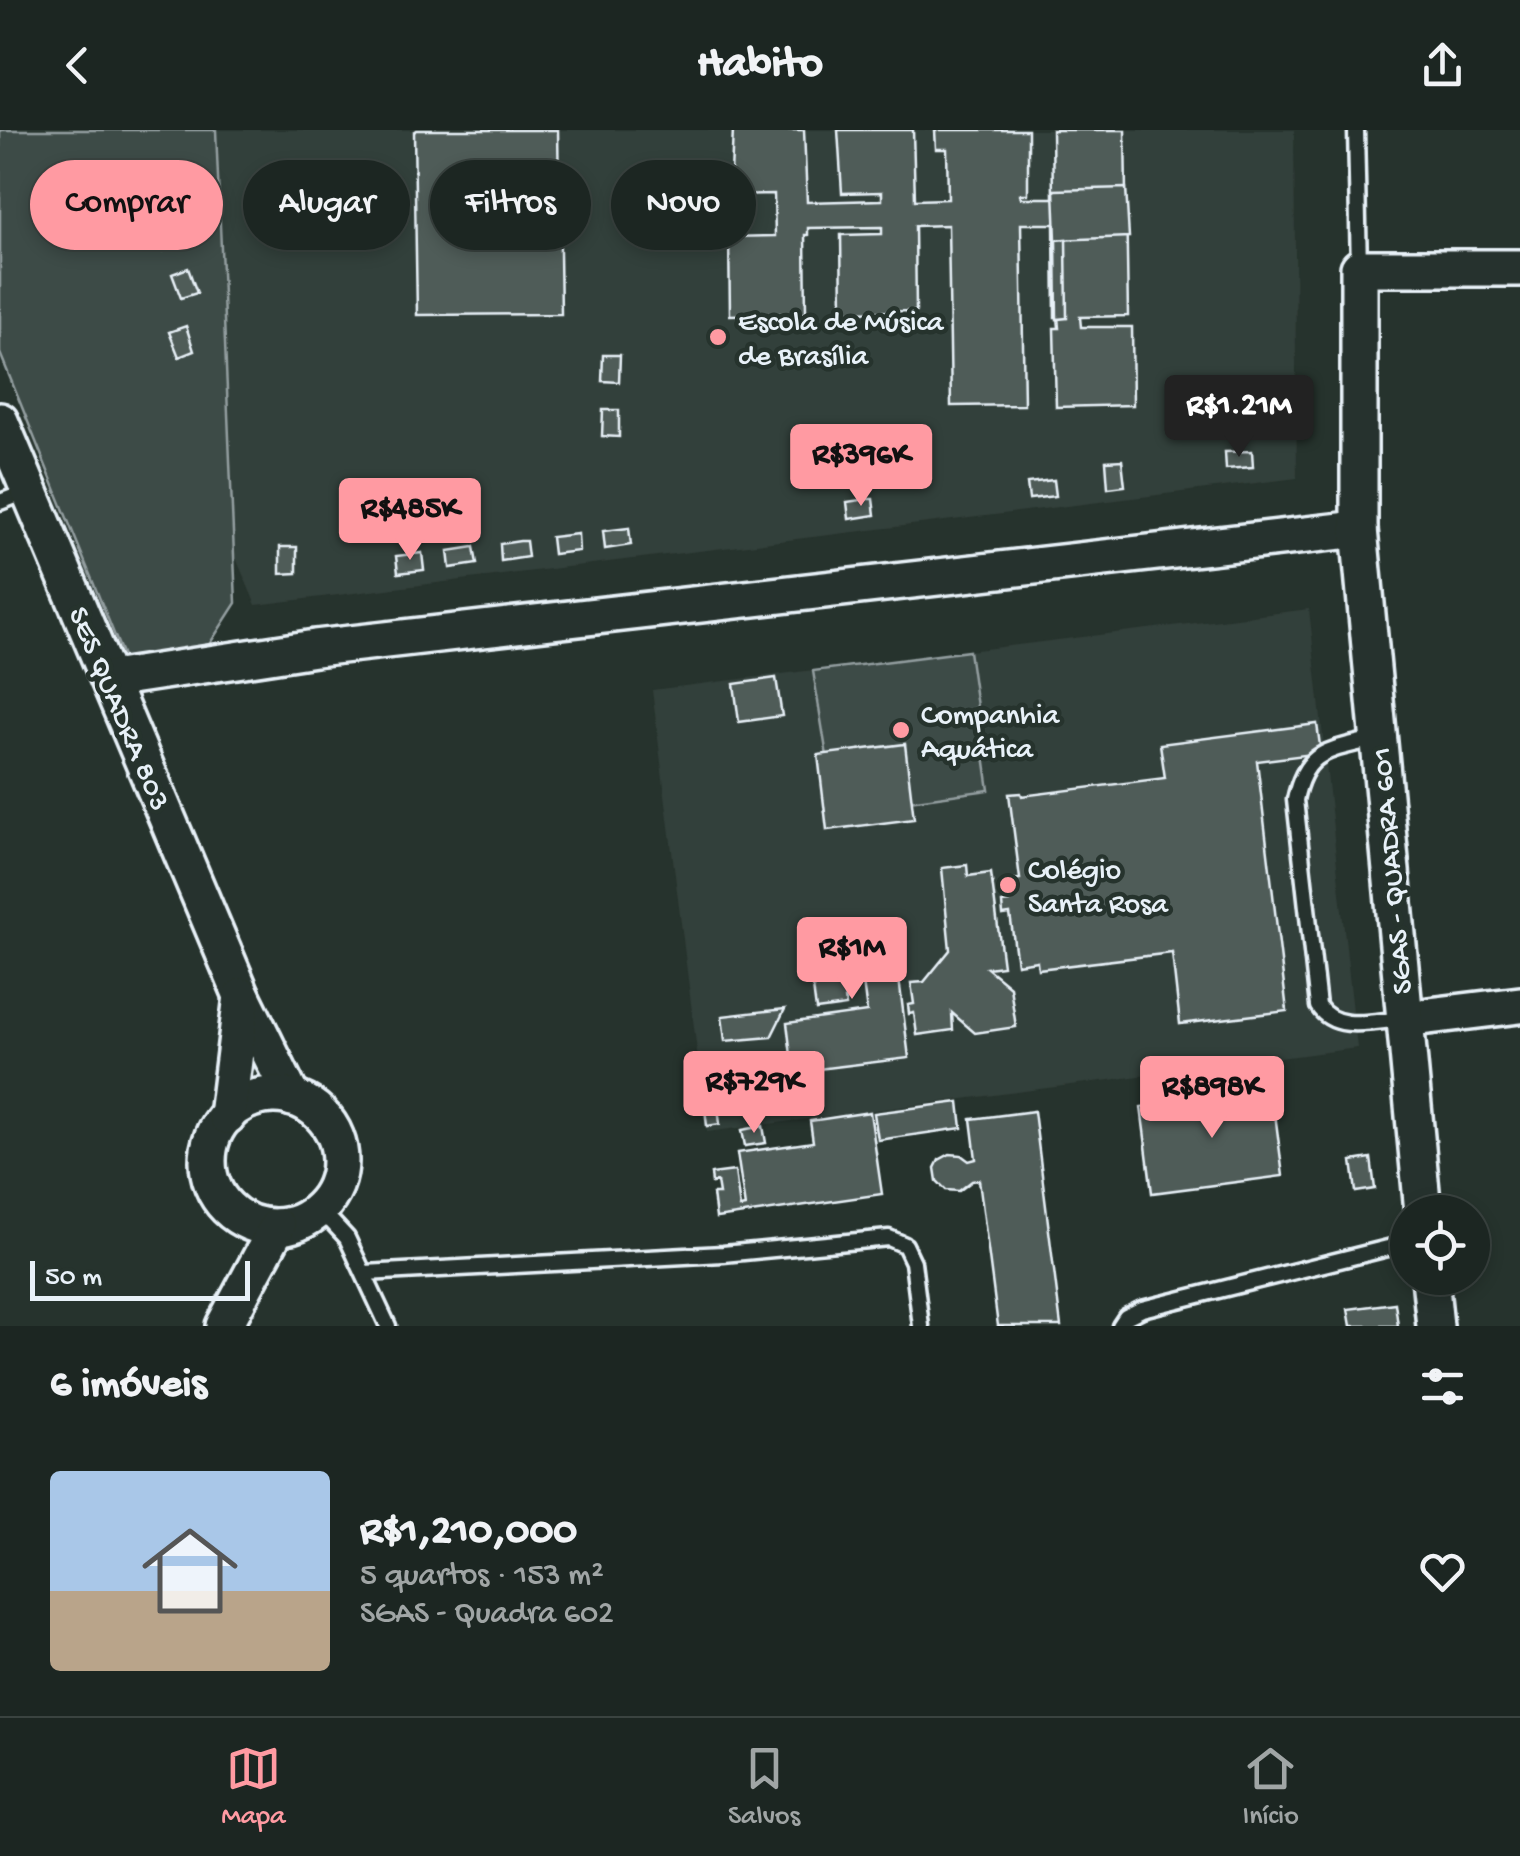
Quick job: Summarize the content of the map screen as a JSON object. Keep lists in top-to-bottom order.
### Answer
{
  "streets": {
    "street": ["SES QUADRA 803", "SGAS - QUADRA 601"]
  },
  "places": ["Escola de Música de Brasília", "Companhia Aquática", "Colégio Santa Rosa"],
  "scale_bar": "50 m",
  "page": {
    "header": "Habito",
    "chip": [
      "Comprar",
      "Alugar",
      "Filtros",
      "Novo"
    ],
    "price": [
      "R$1.21M",
      "R$396K",
      "R$485K",
      "R$1M",
      "R$729K",
      "R$898K"
    ],
    "scale": "50 m",
    "heading": "6 imóveis",
    "list": [
      {
        "name": "R$1,210,000",
        "note": "5 quartos · 153 m² · SGAS - Quadra 602"
      }
    ],
    "tabs": ["Mapa", "Salvos", "Início"]
  }
}
